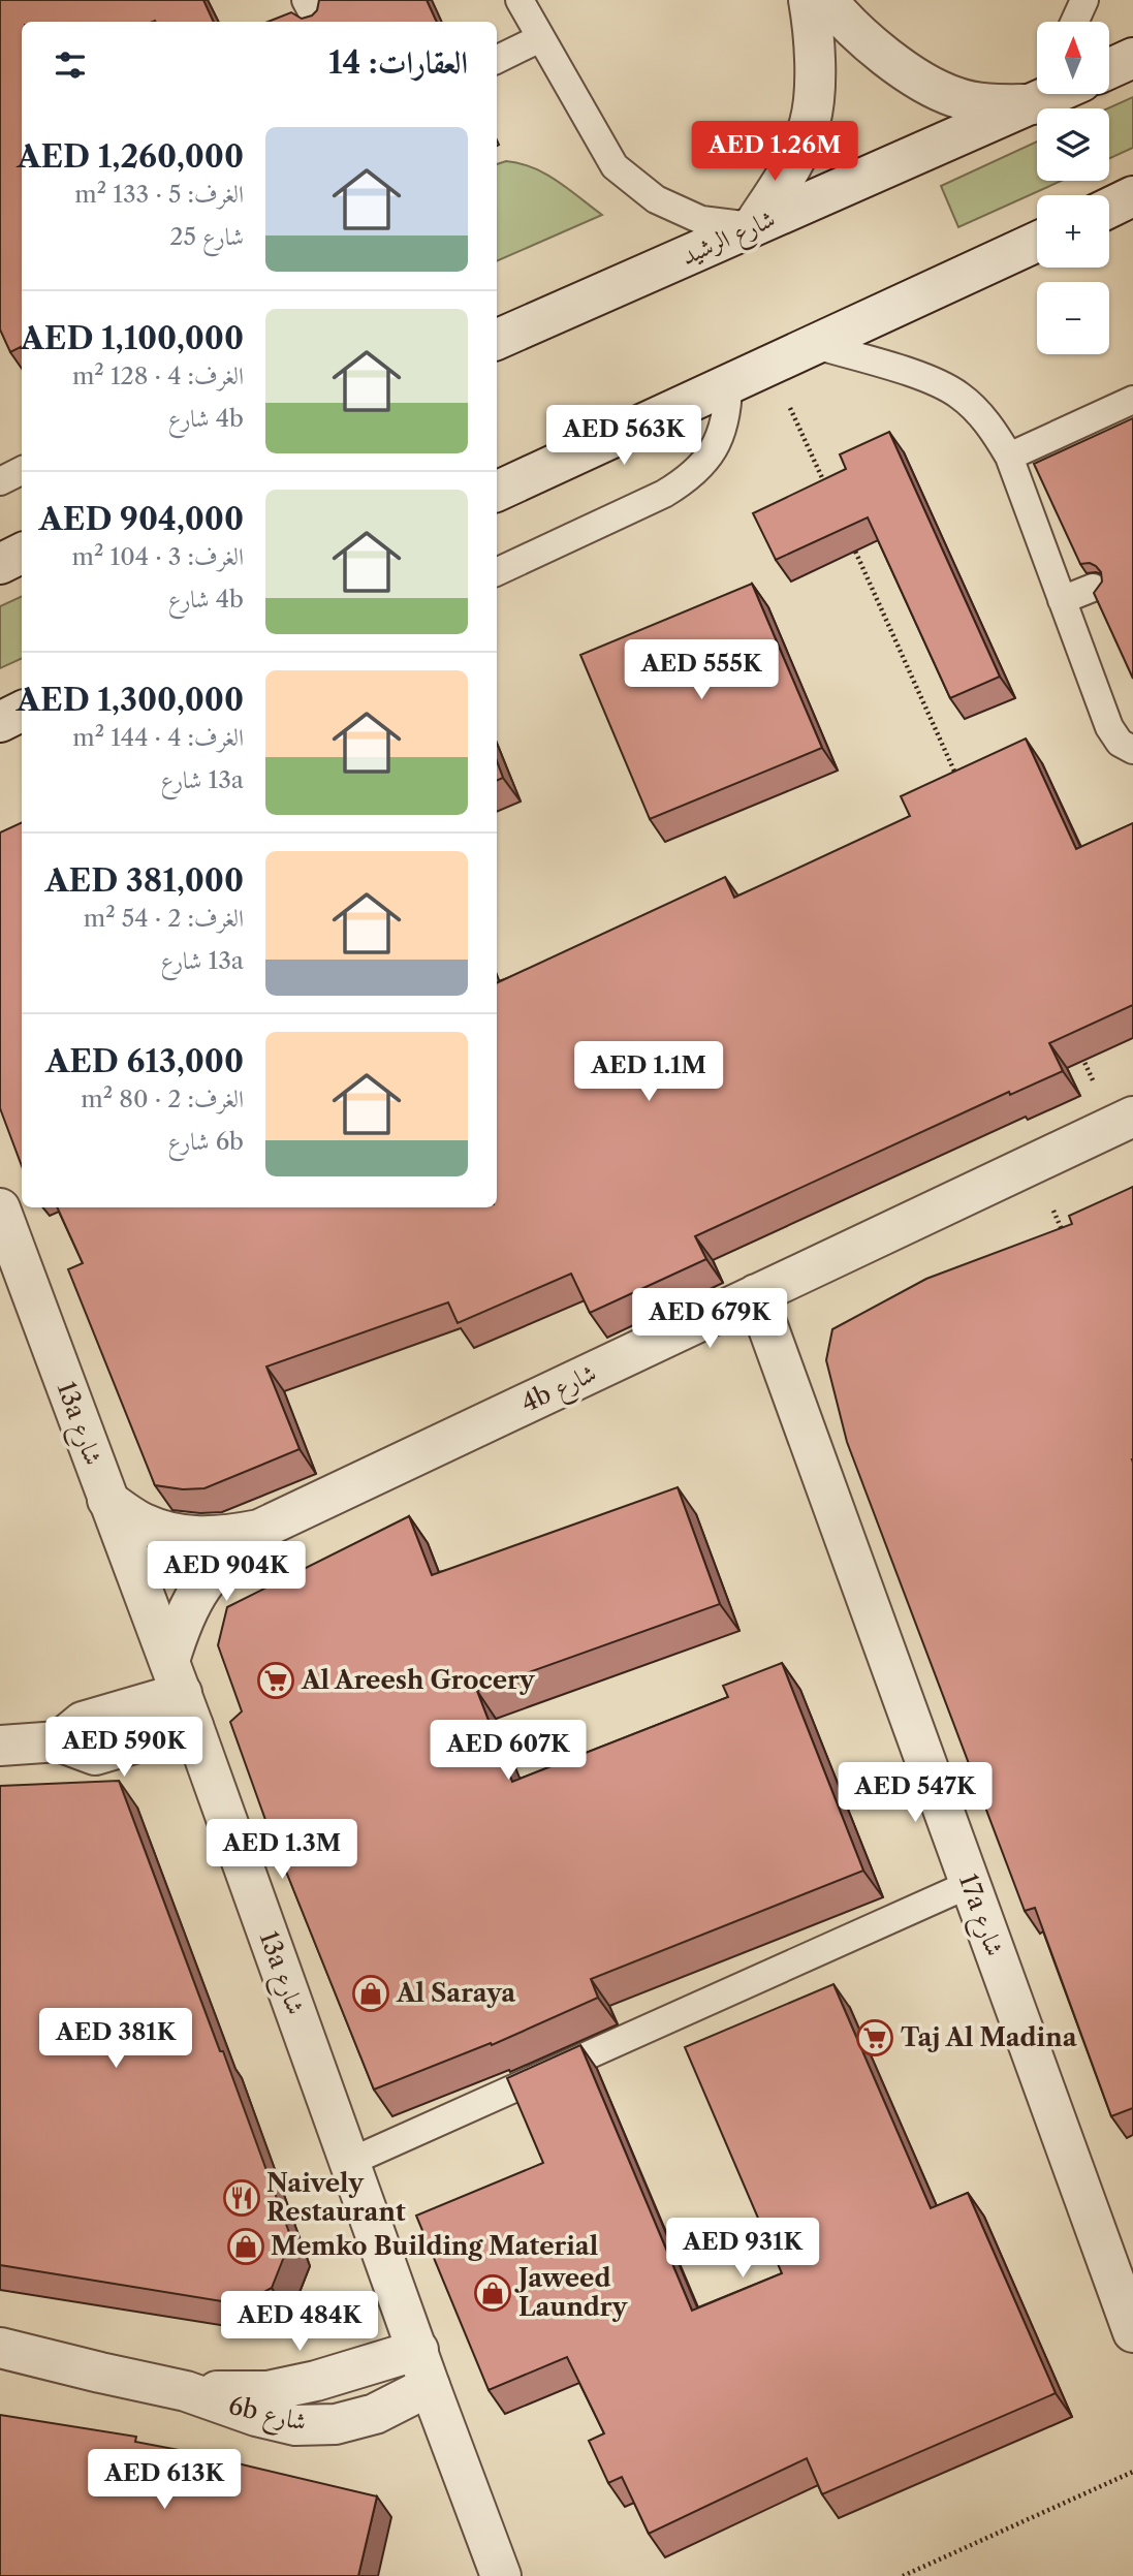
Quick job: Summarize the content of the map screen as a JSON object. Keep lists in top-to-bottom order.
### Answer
{
  "streets": {
    "street": [
      "شارع الرشيد",
      "4b شارع",
      "13a شارع",
      "17a شارع",
      "6b شارع"
    ]
  },
  "crossings": [
    ["4b شارع", "13a شارع"],
    ["4b شارع", "17a شارع"],
    ["13a شارع", "6b شارع"]
  ],
  "places": {
    "supermarket": ["Al Areesh Grocery", "Taj Al Madina"],
    "shop": ["Al Saraya", "Memko Building Material", "Jaweed Laundry"],
    "restaurant": ["Naively Restaurant"]
  },
  "north": "top",
  "page": {
    "map_buttons": ["+", "−"],
    "heading": "العقارات: 14",
    "list": [
      {
        "name": "AED 1,260,000",
        "note": "الغرف: 5 · 133 m² · شارع 25"
      },
      {
        "name": "AED 1,100,000",
        "note": "الغرف: 4 · 128 m² · 4b شارع"
      },
      {
        "name": "AED 904,000",
        "note": "الغرف: 3 · 104 m² · 4b شارع"
      },
      {
        "name": "AED 1,300,000",
        "note": "الغرف: 4 · 144 m² · 13a شارع"
      },
      {
        "name": "AED 381,000",
        "note": "الغرف: 2 · 54 m² · 13a شارع"
      },
      {
        "name": "AED 613,000",
        "note": "الغرف: 2 · 80 m² · 6b شارع"
      }
    ],
    "price": [
      "AED 1.26M",
      "AED 563K",
      "AED 555K",
      "AED 1.1M",
      "AED 679K",
      "AED 904K",
      "AED 590K",
      "AED 607K",
      "AED 547K",
      "AED 1.3M",
      "AED 381K",
      "AED 931K",
      "AED 484K",
      "AED 613K"
    ]
  }
}
